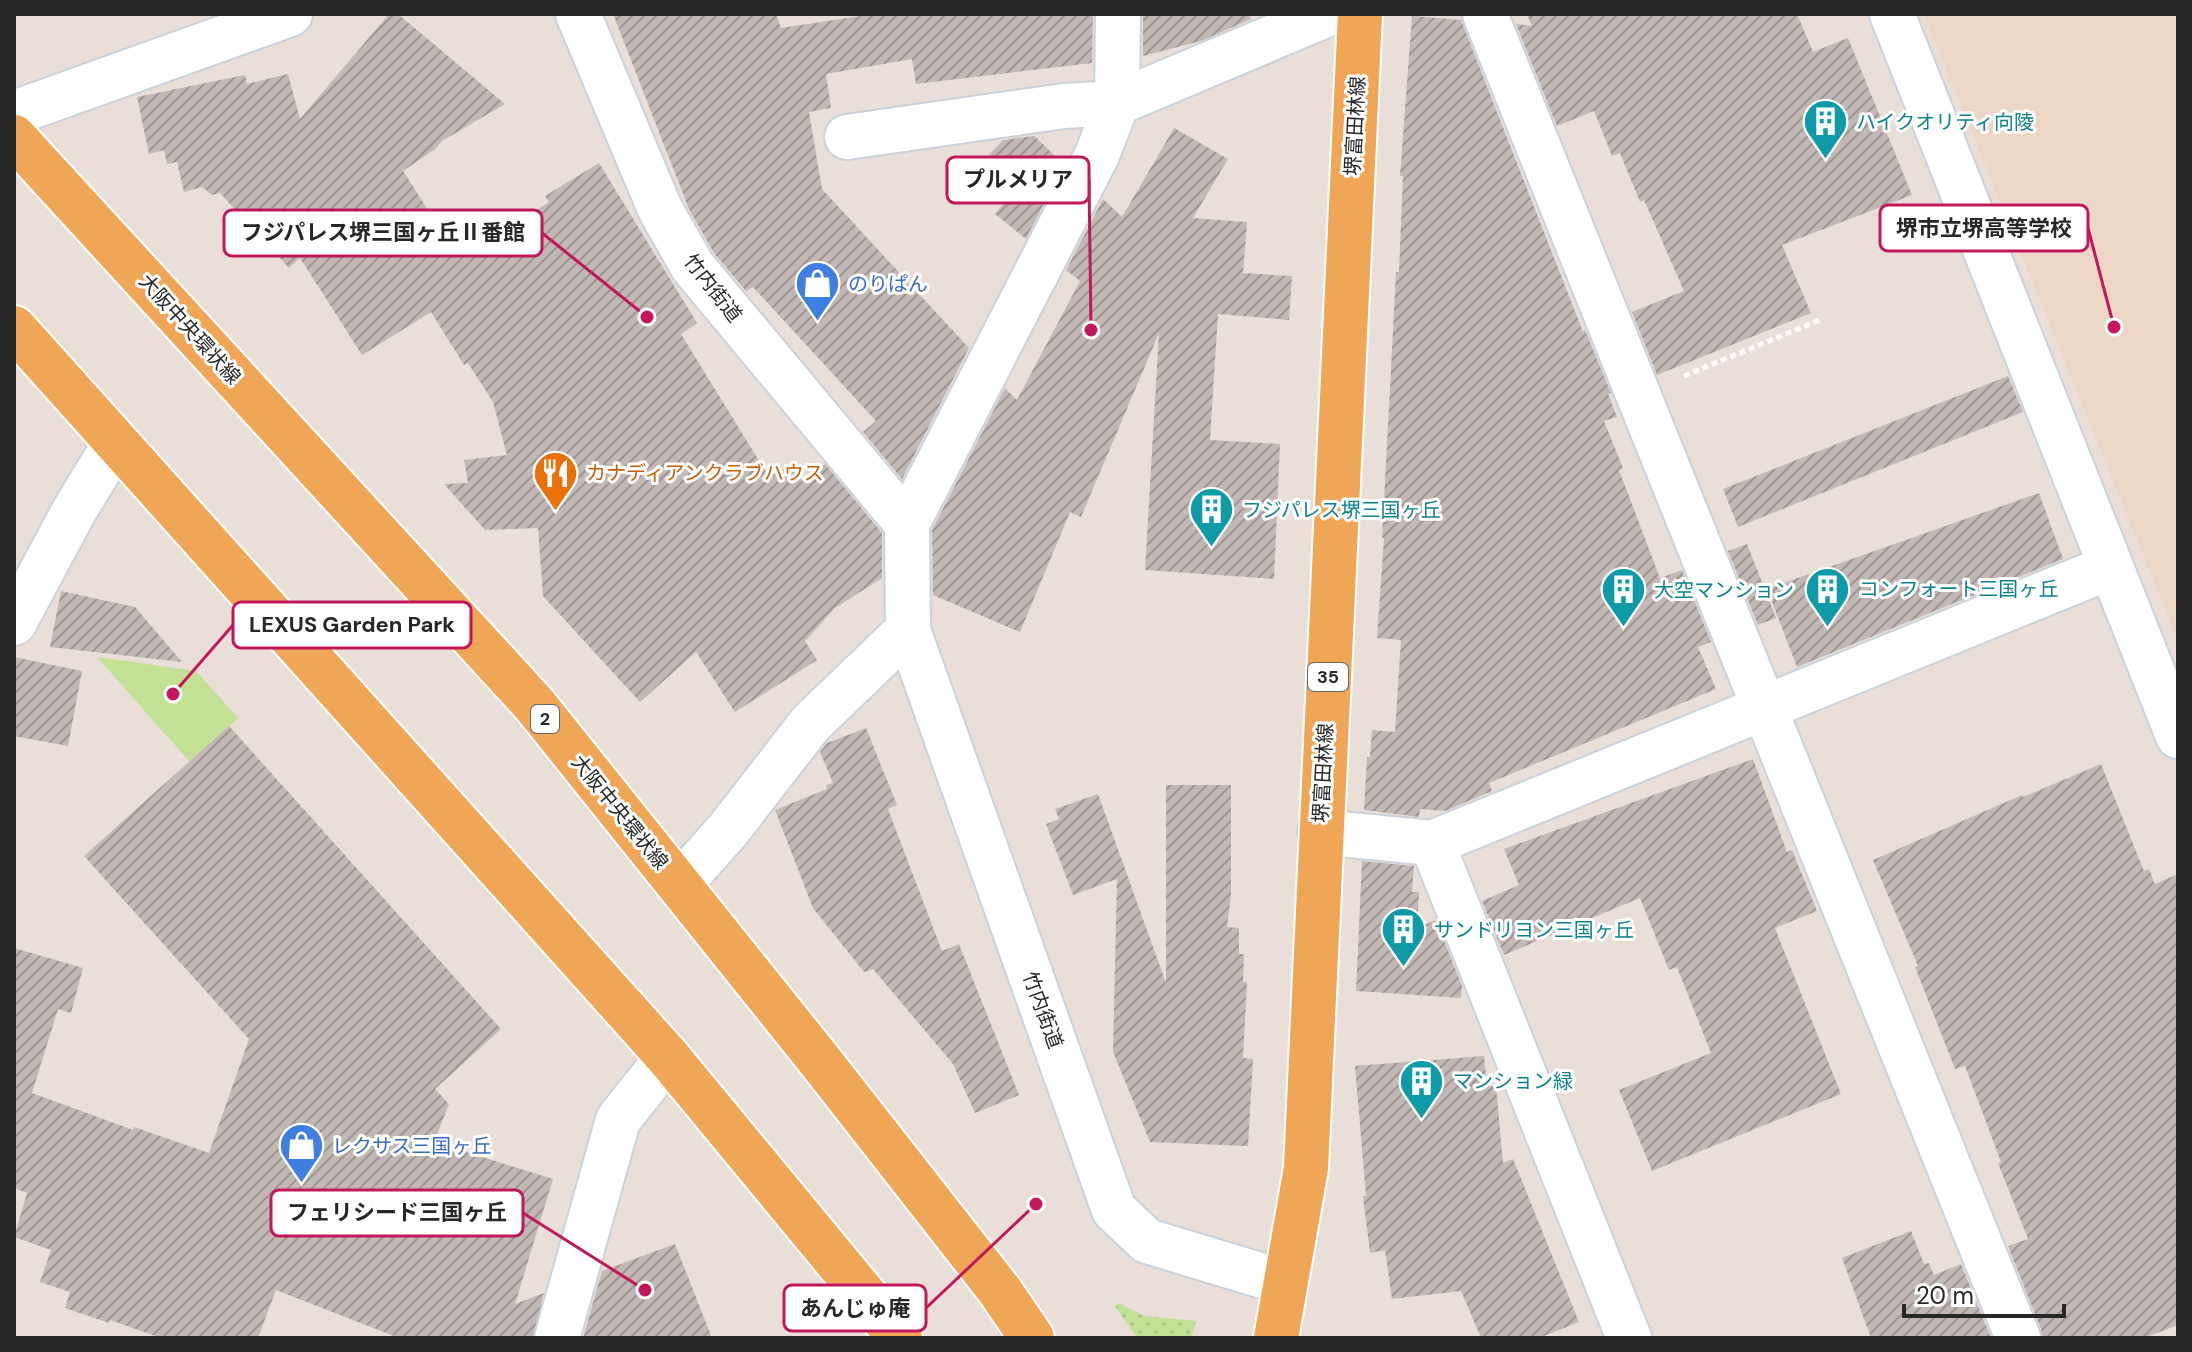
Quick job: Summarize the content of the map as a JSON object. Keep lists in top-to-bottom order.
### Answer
{
  "streets": {
    "main road": [
      "堺富田林線",
      "大阪中央環状線",
      "35",
      "2"
    ],
    "street": ["竹内街道"]
  },
  "crossings": [
    ["堺富田林線", "竹内街道"]
  ],
  "places": {
    "building": [
      "ハイクオリティ向陵",
      "フジパレス堺三国ヶ丘",
      "コンフォート三国ヶ丘",
      "大空マンション",
      "サンドリヨン三国ヶ丘",
      "マンション緑"
    ],
    "other": [
      "フジパレス堺三国ヶ丘Ⅱ番館",
      "堺市立堺高等学校",
      "プルメリア",
      "LEXUS Garden Park",
      "あんじゅ庵",
      "フェリシード三国ヶ丘"
    ],
    "shop": ["のりぱん", "レクサス三国ヶ丘"],
    "restaurant": ["カナディアンクラブハウス"]
  },
  "scale_bar": "20 m"
}
